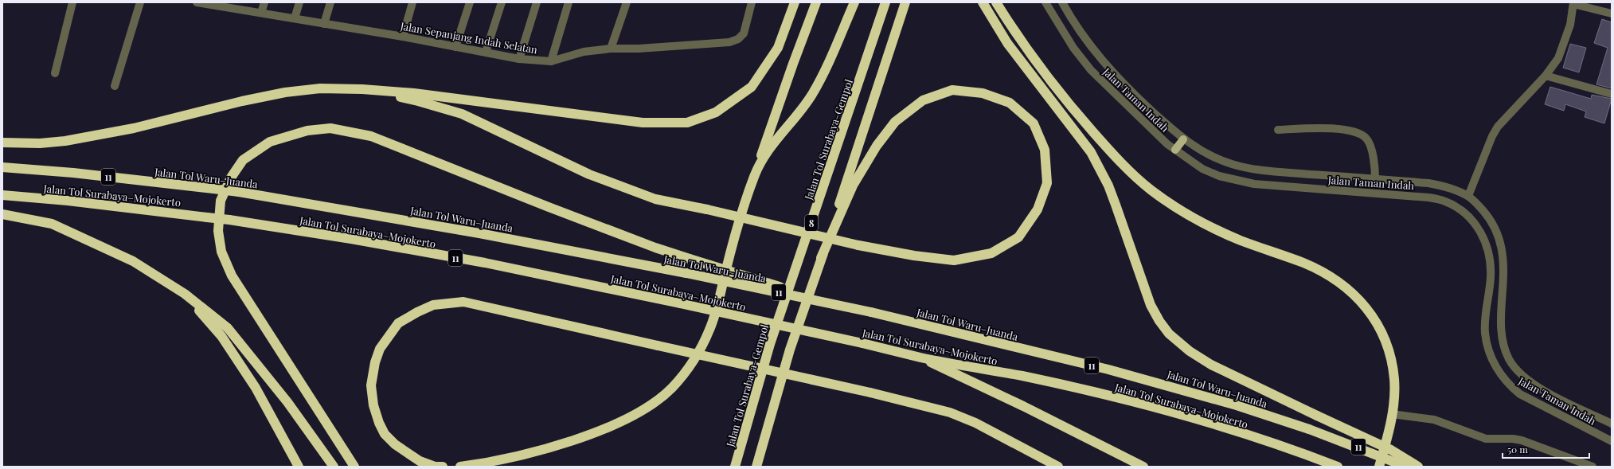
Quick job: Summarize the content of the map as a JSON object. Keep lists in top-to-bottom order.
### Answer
{
  "streets": {
    "highway": [
      "Jalan Tol Surabaya–Gempol",
      "11",
      "Jalan Tol Waru–Juanda",
      "Jalan Tol Surabaya–Mojokerto",
      "8"
    ],
    "street": ["Jalan Sepanjang Indah Selatan", "Jalan Taman Indah"]
  },
  "scale_bar": "50 m"
}
